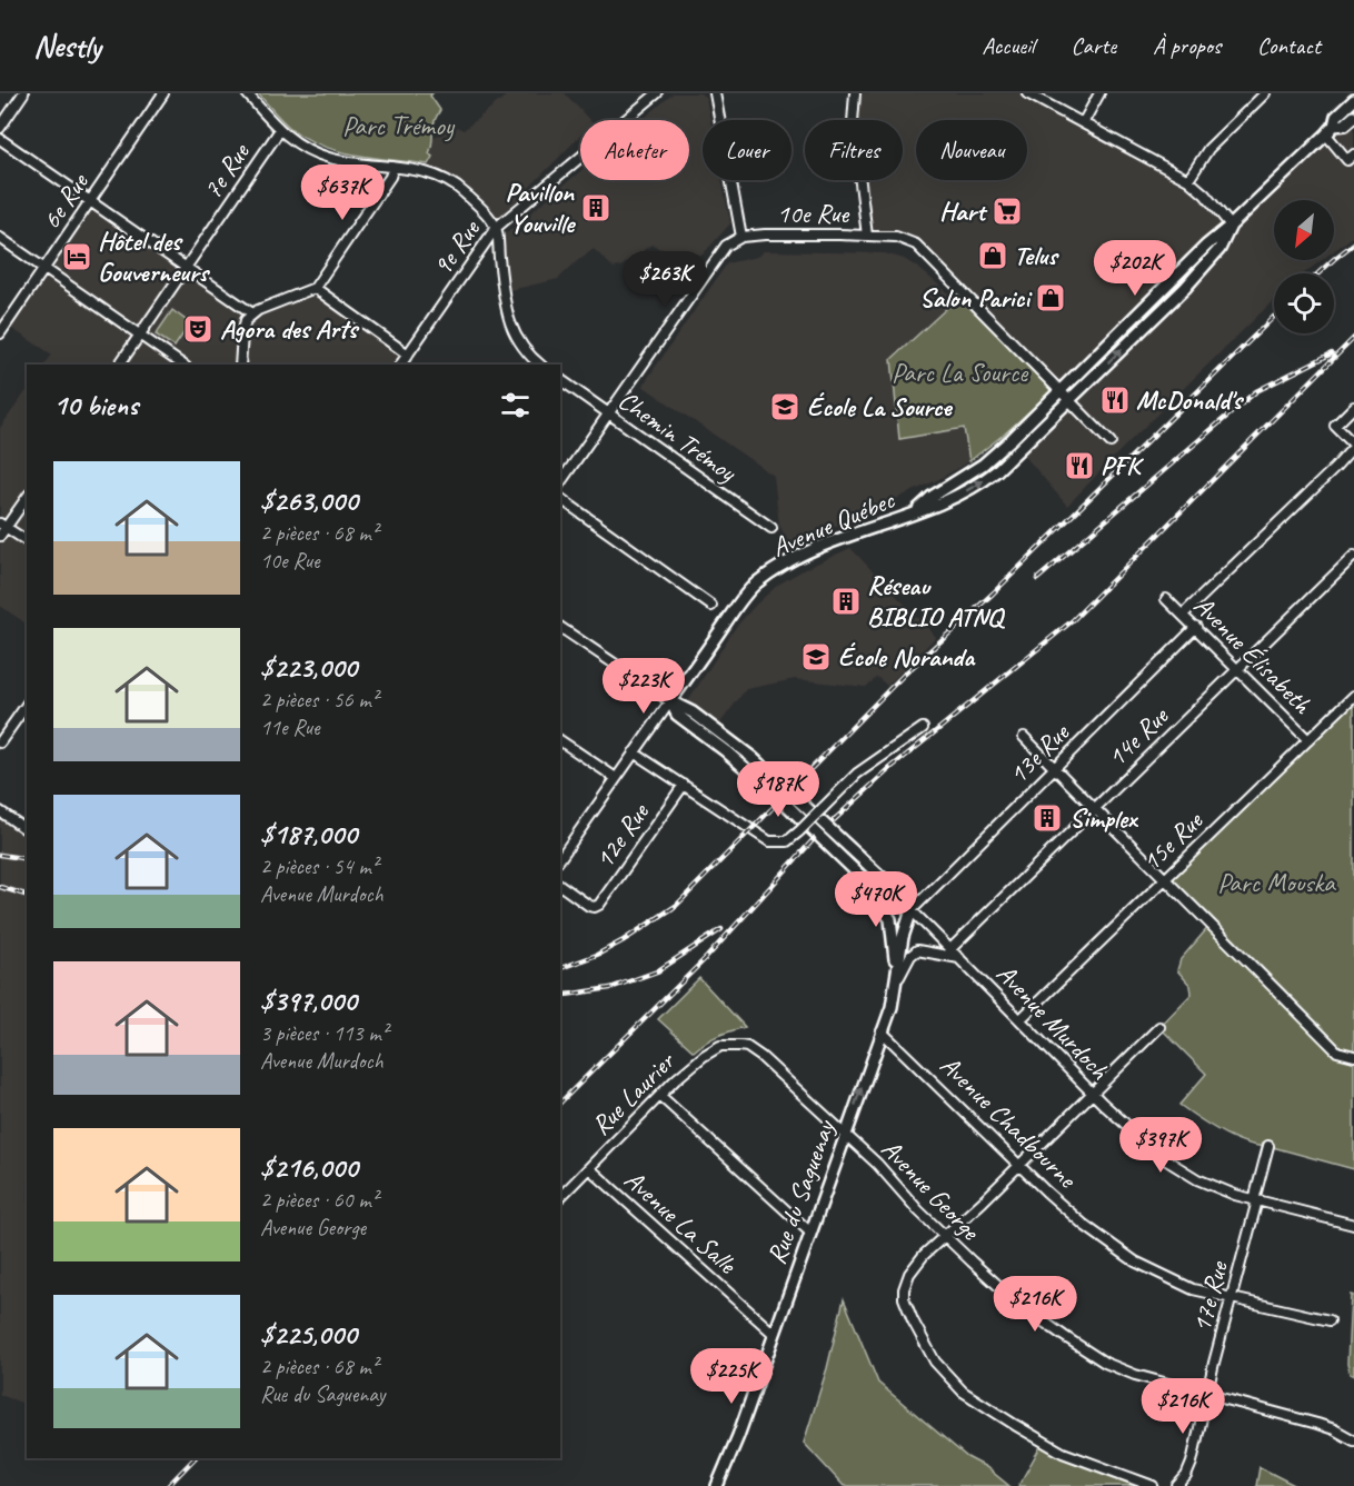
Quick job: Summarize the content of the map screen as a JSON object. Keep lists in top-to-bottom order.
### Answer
{
  "streets": {
    "main road": ["Avenue Québec", "Avenue Murdoch", "Rue du Saguenay"],
    "street": [
      "7e Rue",
      "6e Rue",
      "10e Rue",
      "9e Rue",
      "Chemin Trémoy",
      "Avenue Élisabeth",
      "14e Rue",
      "13e Rue",
      "12e Rue",
      "15e Rue",
      "Rue Laurier",
      "Avenue Chadbourne",
      "Avenue George",
      "Avenue La Salle",
      "17e Rue"
    ]
  },
  "crossings": [
    ["10e Rue", "Chemin Trémoy"],
    ["10e Rue", "Avenue Québec"],
    ["Avenue Québec", "Avenue Murdoch"],
    ["Avenue Élisabeth", "14e Rue"],
    ["Avenue Élisabeth", "13e Rue"],
    ["Avenue Élisabeth", "15e Rue"],
    ["14e Rue", "Avenue Murdoch"],
    ["13e Rue", "Avenue Murdoch"],
    ["13e Rue", "Rue du Saguenay"],
    ["15e Rue", "Avenue Murdoch"],
    ["Avenue Murdoch", "Rue du Saguenay"],
    ["Avenue Murdoch", "17e Rue"],
    ["Rue Laurier", "Avenue George"],
    ["Rue Laurier", "Avenue La Salle"],
    ["Avenue Chadbourne", "Rue du Saguenay"],
    ["Avenue Chadbourne", "17e Rue"],
    ["Avenue George", "Rue du Saguenay"],
    ["Avenue George", "17e Rue"],
    ["Rue du Saguenay", "Avenue La Salle"]
  ],
  "parks": ["Parc Trémoy", "Parc La Source", "Parc Mouska"],
  "places": {
    "building": ["Pavillon Youville", "Réseau BIBLIO ATNQ", "Simplex"],
    "supermarket": ["Hart"],
    "shop": ["Telus", "Salon Parici"],
    "hotel": ["Hôtel des Gouverneurs"],
    "theatre": ["Agora des Arts"],
    "restaurant": ["McDonald's", "PFK"],
    "school or university": ["École La Source", "École Noranda"]
  },
  "north": "bottom left",
  "page": {
    "header": "Nestly",
    "nav": [
      "Accueil",
      "Carte",
      "À propos",
      "Contact"
    ],
    "chip": [
      "Acheter",
      "Louer",
      "Filtres",
      "Nouveau"
    ],
    "price": [
      "$637K",
      "$202K",
      "$263K",
      "$223K",
      "$187K",
      "$470K",
      "$397K",
      "$216K",
      "$225K",
      "$216K"
    ],
    "heading": "10 biens",
    "list": [
      {
        "name": "$263,000",
        "note": "2 pièces · 68 m² · 10e Rue"
      },
      {
        "name": "$223,000",
        "note": "2 pièces · 56 m² · 11e Rue"
      },
      {
        "name": "$187,000",
        "note": "2 pièces · 54 m² · Avenue Murdoch"
      },
      {
        "name": "$397,000",
        "note": "3 pièces · 113 m² · Avenue Murdoch"
      },
      {
        "name": "$216,000",
        "note": "2 pièces · 60 m² · Avenue George"
      },
      {
        "name": "$225,000",
        "note": "2 pièces · 68 m² · Rue du Saguenay"
      }
    ]
  }
}
